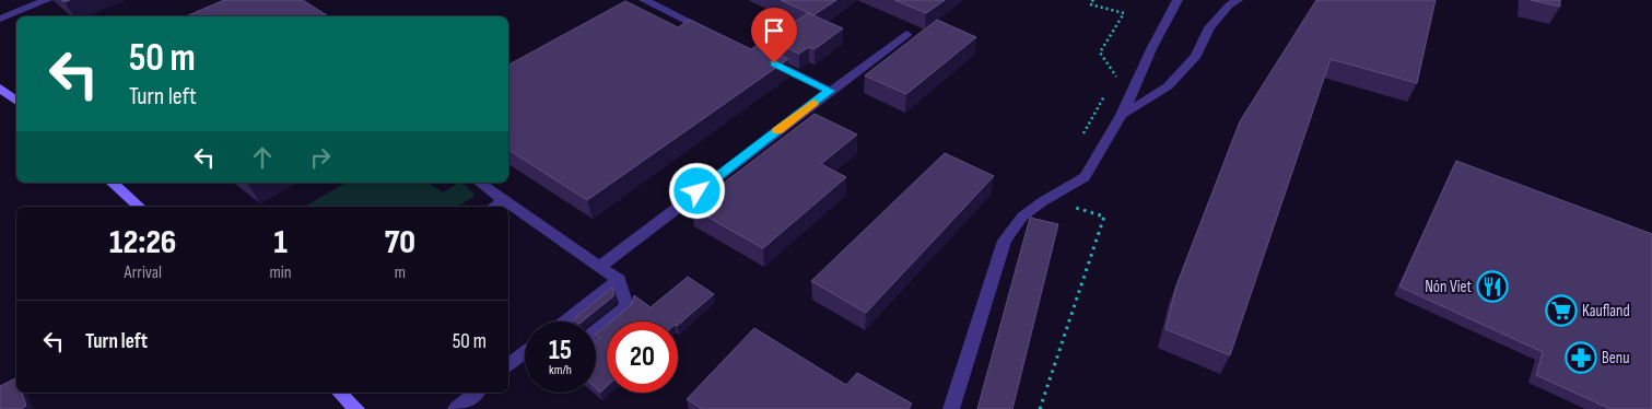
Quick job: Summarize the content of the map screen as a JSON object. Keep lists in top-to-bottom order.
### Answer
{
  "places": {
    "restaurant": ["Nón Viet"],
    "supermarket": ["Kaufland"],
    "pharmacy": ["Benu"]
  },
  "page": {
    "turn": ["50 m", "Turn left"],
    "eta": [
      "12:26",
      "Arrival",
      "1",
      "min",
      "70",
      "m"
    ],
    "list": [
      {
        "name": "Turn left",
        "value": "50 m"
      }
    ],
    "speed": "15 km/h",
    "limit": "20"
  }
}
